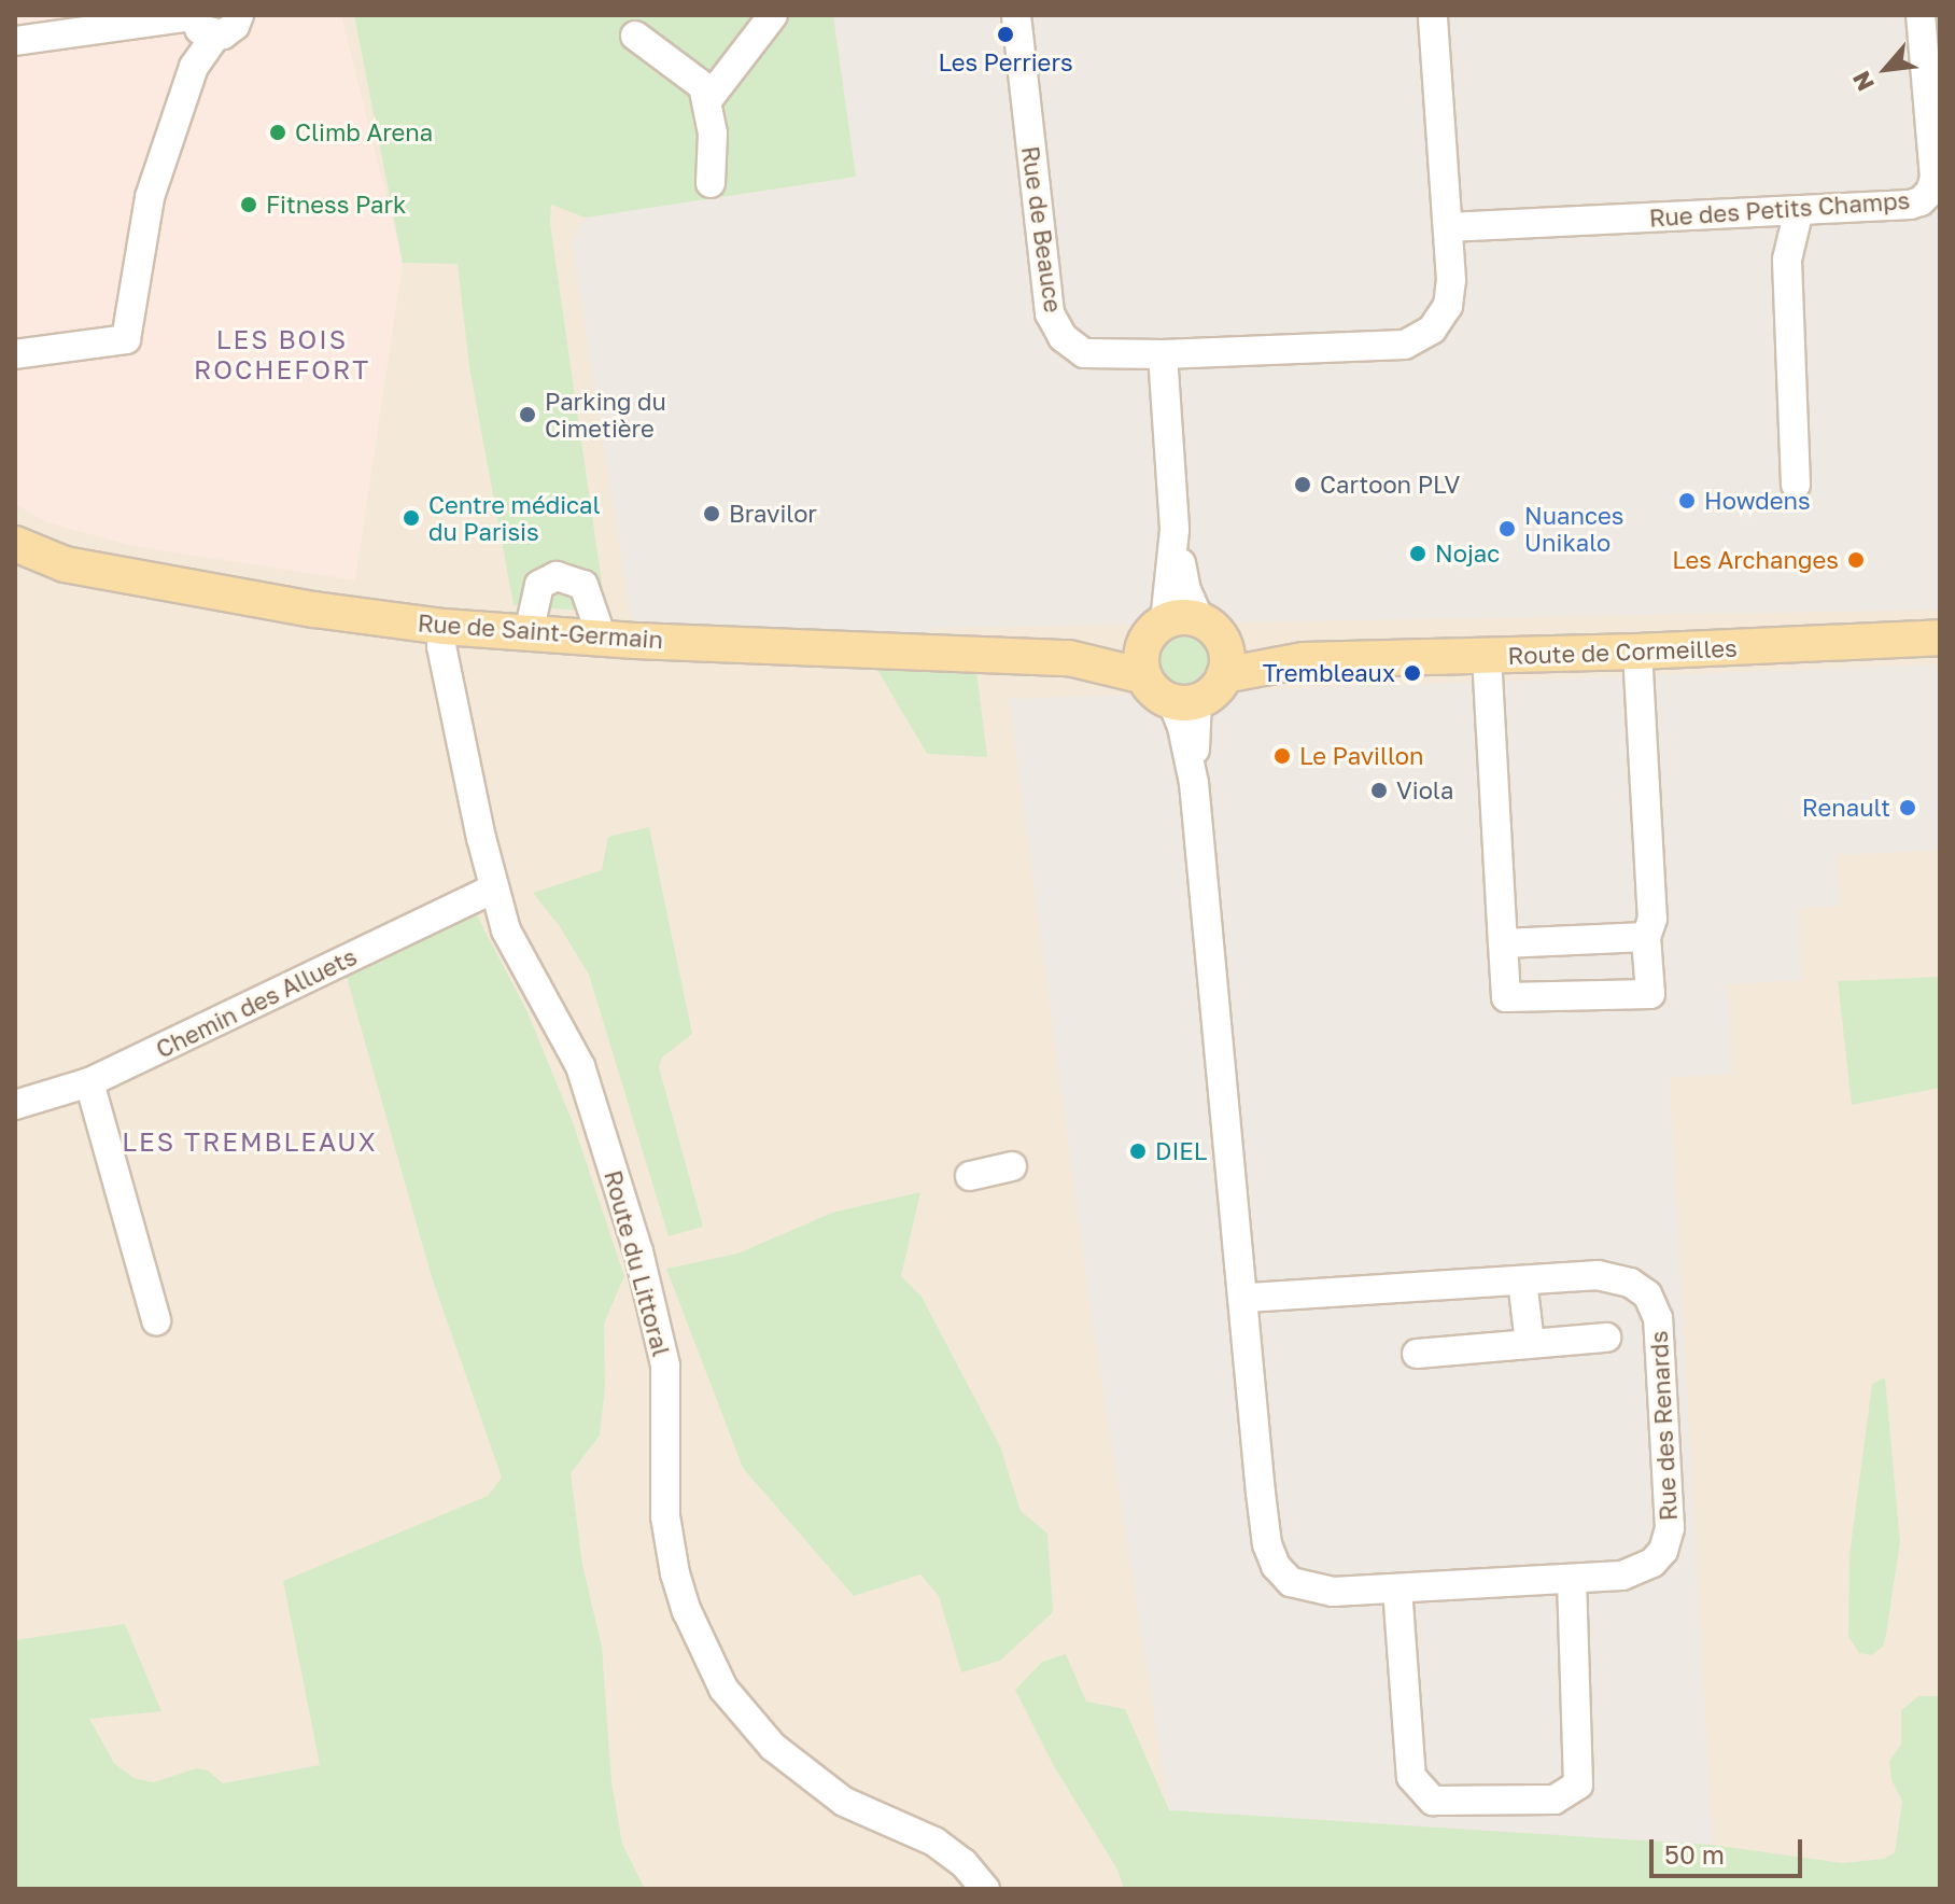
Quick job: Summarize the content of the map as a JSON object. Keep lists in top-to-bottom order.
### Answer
{
  "streets": {
    "main road": ["Rue de Saint-Germain", "Route de Cormeilles"],
    "street": [
      "Rue des Petits Champs",
      "Rue de Beauce",
      "Chemin des Alluets",
      "Route du Littoral",
      "Rue des Renards"
    ]
  },
  "crossings": [
    ["Rue des Petits Champs", "Rue de Beauce"],
    ["Rue de Saint-Germain", "Route de Cormeilles"],
    ["Rue de Saint-Germain", "Route du Littoral"],
    ["Rue de Saint-Germain", "Rue des Renards"],
    ["Route de Cormeilles", "Rue des Renards"],
    ["Chemin des Alluets", "Route du Littoral"]
  ],
  "districts": ["LES BOIS ROCHEFORT", "LES TREMBLEAUX"],
  "places": [
    "Les Perriers",
    "Climb Arena",
    "Fitness Park",
    "Parking du Cimetière",
    "Cartoon PLV",
    "Howdens",
    "Bravilor",
    "Centre médical du Parisis",
    "Nuances Unikalo",
    "Nojac",
    "Les Archanges",
    "Trembleaux",
    "Le Pavillon",
    "Viola",
    "Renault",
    "DIEL"
  ],
  "scale_bar": "50 m",
  "north": "bottom left"
}
